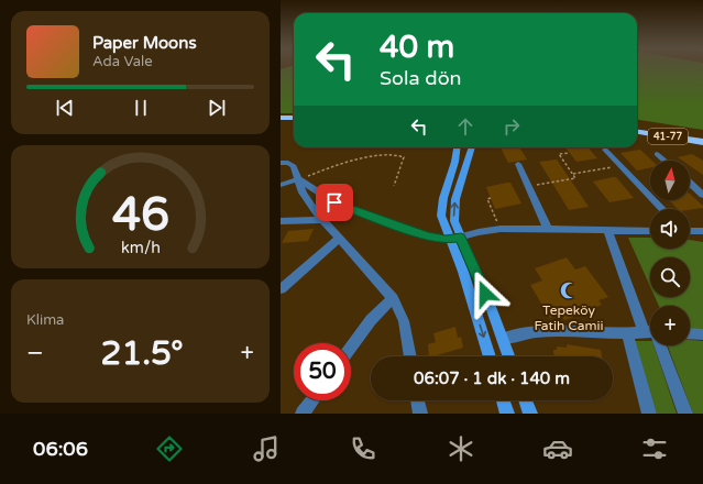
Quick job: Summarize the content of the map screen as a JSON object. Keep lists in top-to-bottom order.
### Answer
{
  "streets": {
    "highway": ["41-77"]
  },
  "places": {
    "mosque": ["Tepeköy Fatih Camii"]
  },
  "north": "top",
  "page": {
    "turn": ["40 m", "Sola dön"],
    "song": ["Paper Moons", "Ada Vale"],
    "map_buttons": "+",
    "tile": "Klima",
    "heat": ["−", "21.5°", "+"],
    "limit": "50",
    "trip": "06:07 · 1 dk · 140 m",
    "tabs": "06:06",
    "gauge": ["46", "km/h"]
  }
}
